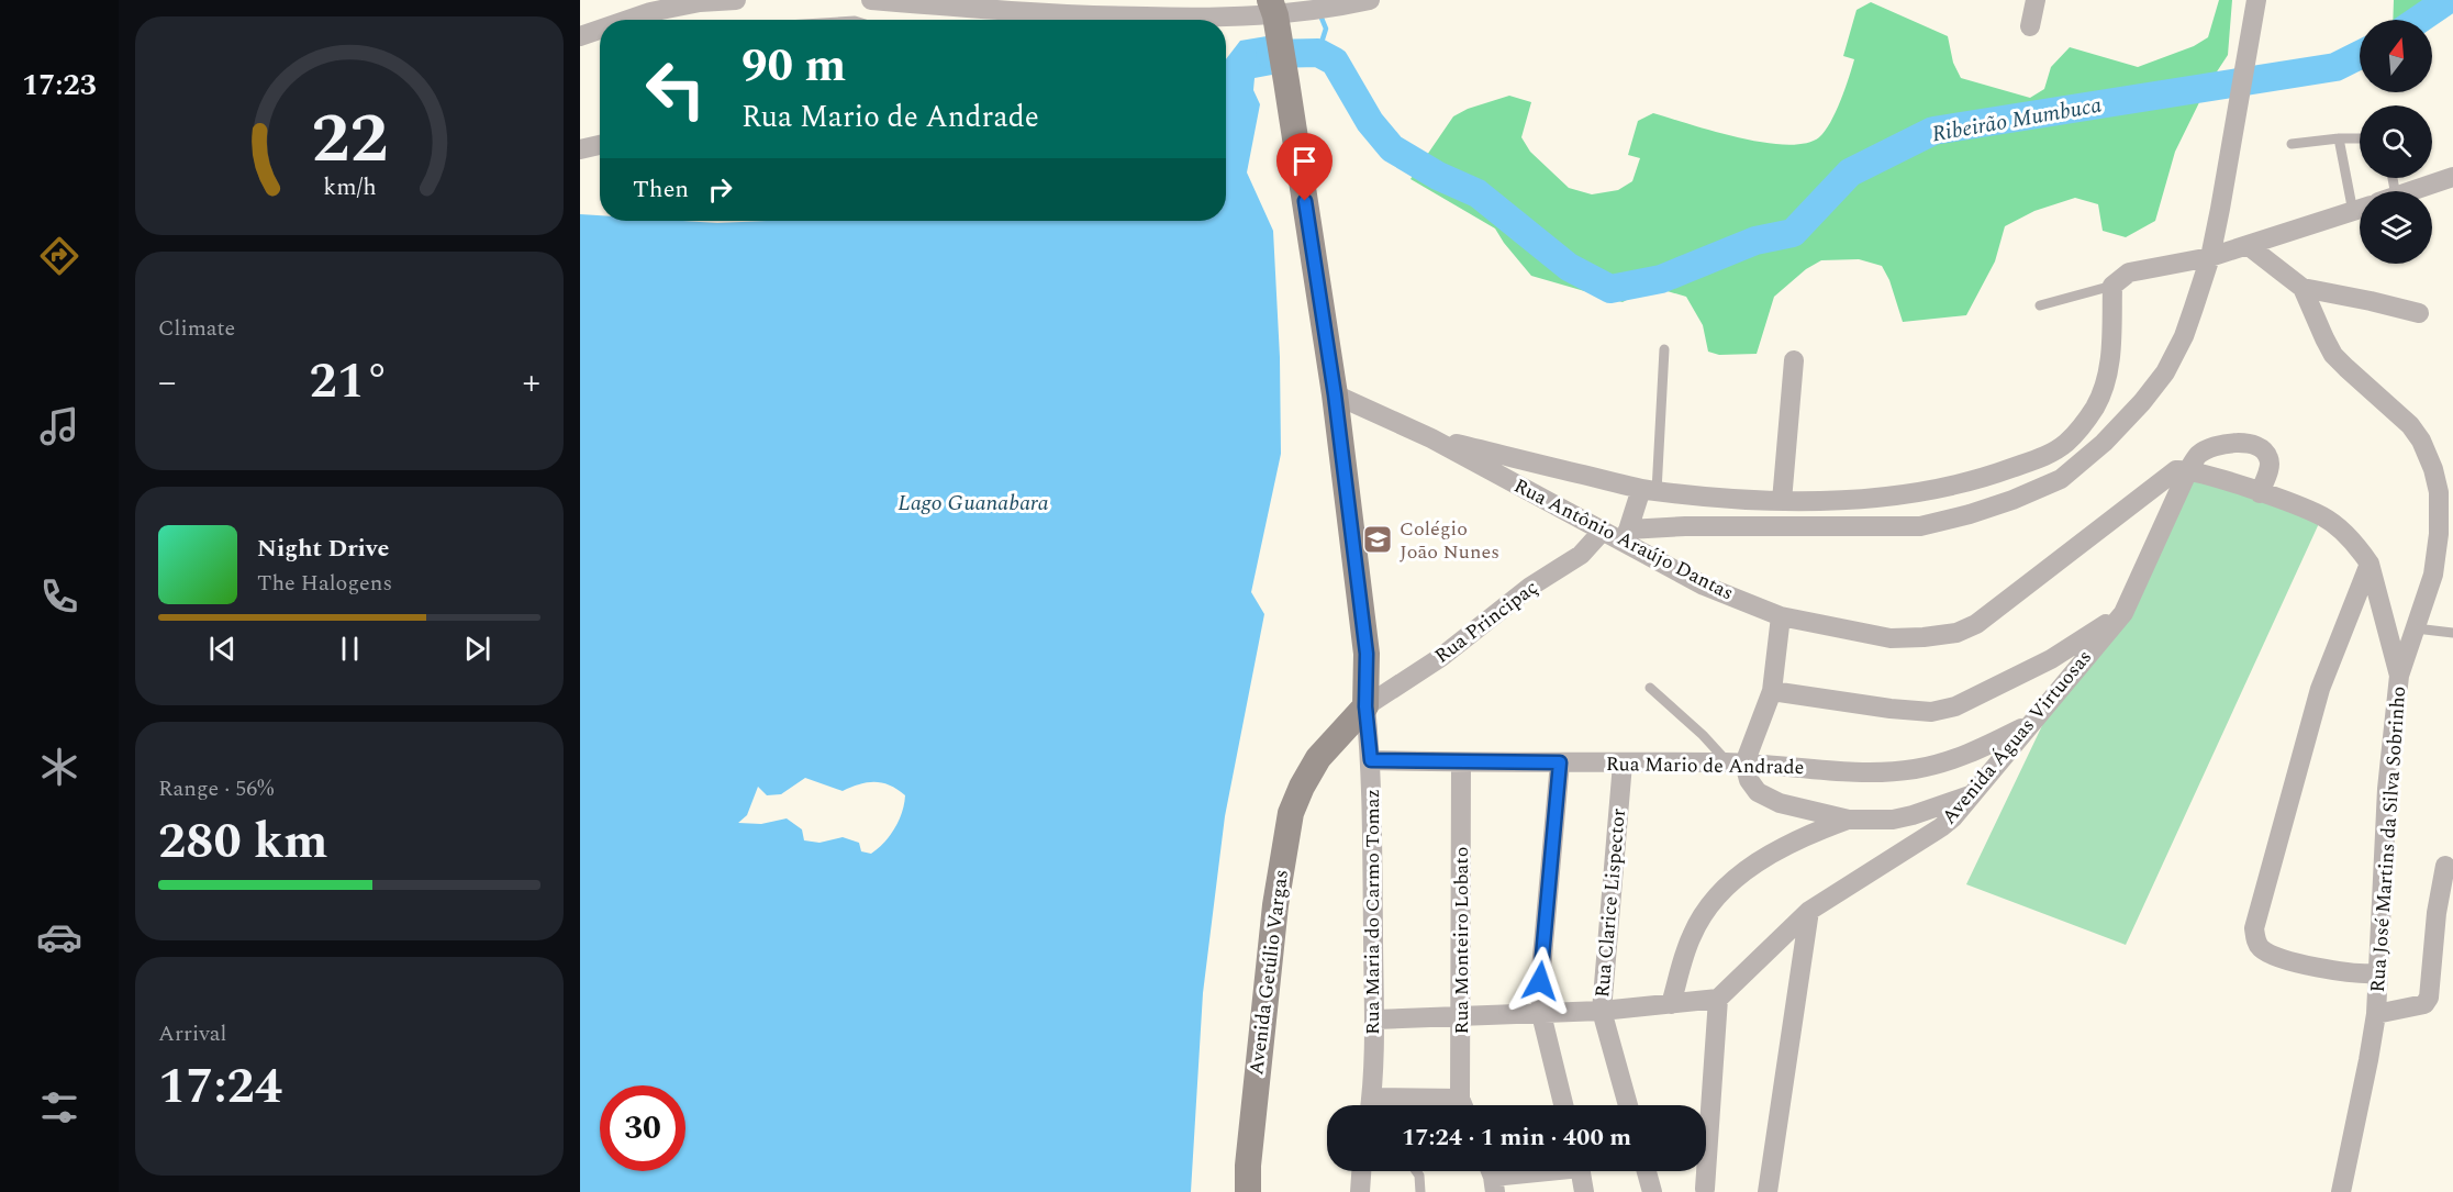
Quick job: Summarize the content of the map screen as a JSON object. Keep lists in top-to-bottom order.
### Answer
{
  "streets": {
    "main road": ["Avenida Getúlio Vargas"],
    "street": [
      "Rua Antônio Araújo Dantas",
      "Rua Principaç",
      "Avenida Águas Virtuosas",
      "Rua Mario de Andrade",
      "Rua José Martins da Silva Sobrinho",
      "Rua Clarice Lispector",
      "Rua Maria do Carmo Tomaz",
      "Rua Monteiro Lobato"
    ]
  },
  "crossings": [
    ["Rua Antônio Araújo Dantas", "Rua Principaç"],
    ["Rua Antônio Araújo Dantas", "Avenida Águas Virtuosas"],
    ["Rua Antônio Araújo Dantas", "Avenida Getúlio Vargas"],
    ["Rua Principaç", "Rua Maria do Carmo Tomaz"],
    ["Rua Principaç", "Avenida Getúlio Vargas"],
    ["Avenida Águas Virtuosas", "Rua Mario de Andrade"],
    ["Rua Mario de Andrade", "Rua Clarice Lispector"],
    ["Rua Mario de Andrade", "Rua Maria do Carmo Tomaz"],
    ["Rua Mario de Andrade", "Rua Monteiro Lobato"],
    ["Rua Maria do Carmo Tomaz", "Avenida Getúlio Vargas"]
  ],
  "water": ["Ribeirão Mumbuca", "Lago Guanabara"],
  "places": {
    "school or university": ["Colégio João Nunes"]
  },
  "north": "top",
  "page": {
    "tabs": "17:23",
    "turn": ["90 m", "Rua Mario de Andrade"],
    "then": "Then",
    "tile": [
      "Climate",
      ["Range · 56%", "280 km"],
      ["Arrival", "17:24"]
    ],
    "heat": ["−", "21°", "+"],
    "song": ["Night Drive", "The Halogens"],
    "limit": "30",
    "trip": "17:24 · 1 min · 400 m",
    "gauge": ["22", "km/h"]
  }
}
